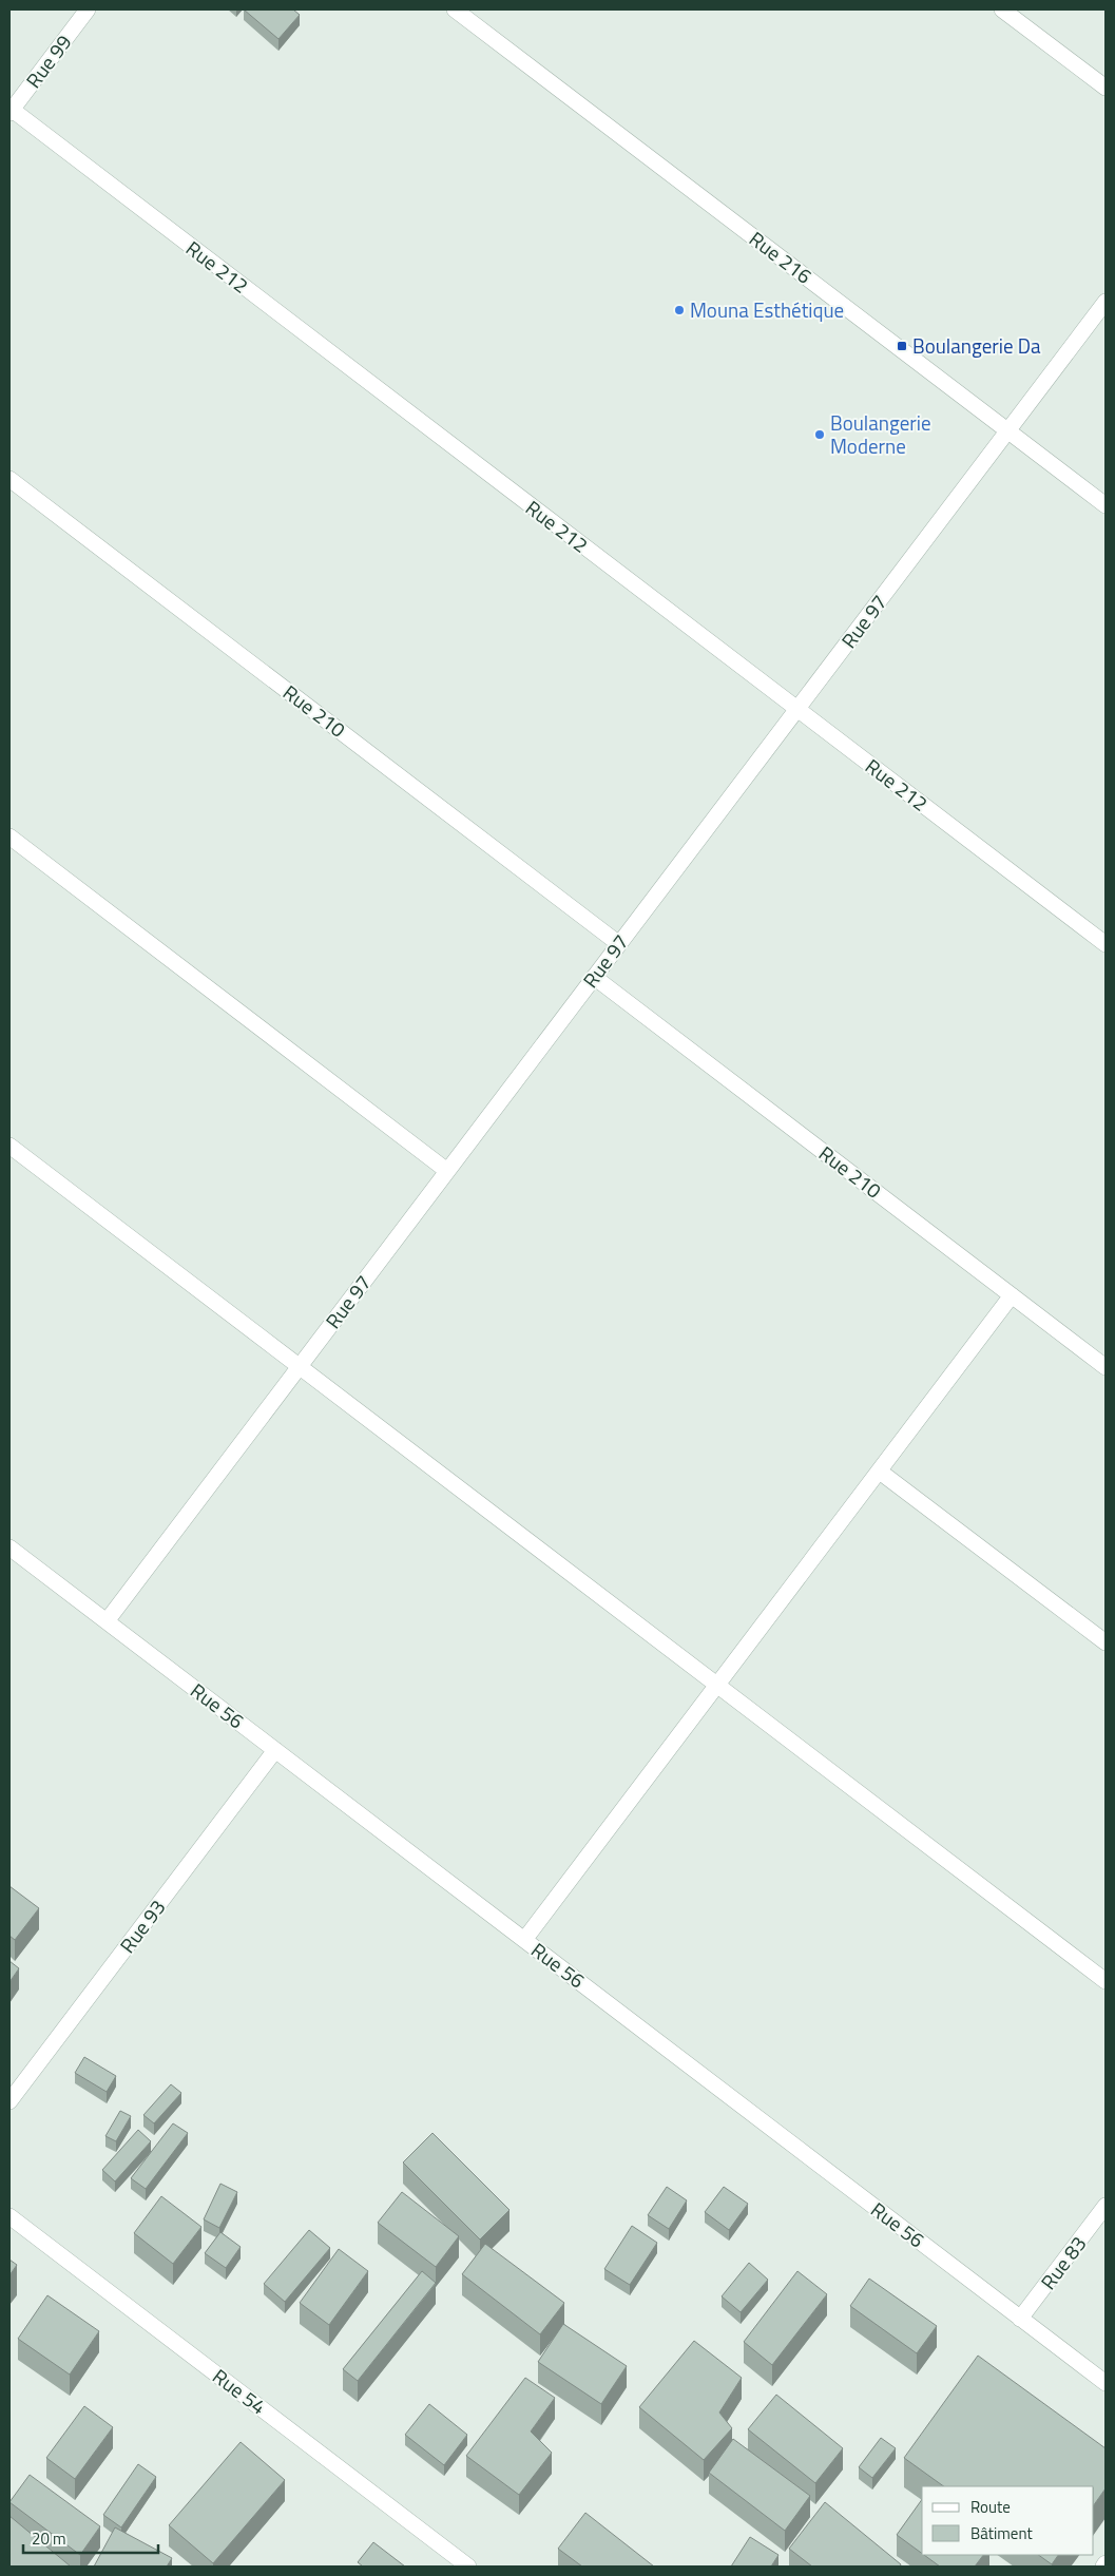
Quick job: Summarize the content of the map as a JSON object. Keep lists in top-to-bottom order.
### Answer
{
  "streets": {
    "street": [
      "Rue 99",
      "Rue 216",
      "Rue 212",
      "Rue 97",
      "Rue 210",
      "Rue 56",
      "Rue 93",
      "Rue 83",
      "Rue 54"
    ]
  },
  "crossings": [
    ["Rue 99", "Rue 212"],
    ["Rue 216", "Rue 97"],
    ["Rue 212", "Rue 97"],
    ["Rue 97", "Rue 210"],
    ["Rue 97", "Rue 56"],
    ["Rue 56", "Rue 93"],
    ["Rue 56", "Rue 83"]
  ],
  "places": {
    "other": ["Mouna Esthétique", "Boulangerie Moderne"],
    "transit": ["Boulangerie Da"]
  },
  "legend": ["Route", "Bâtiment"],
  "scale_bar": "20 m"
}
